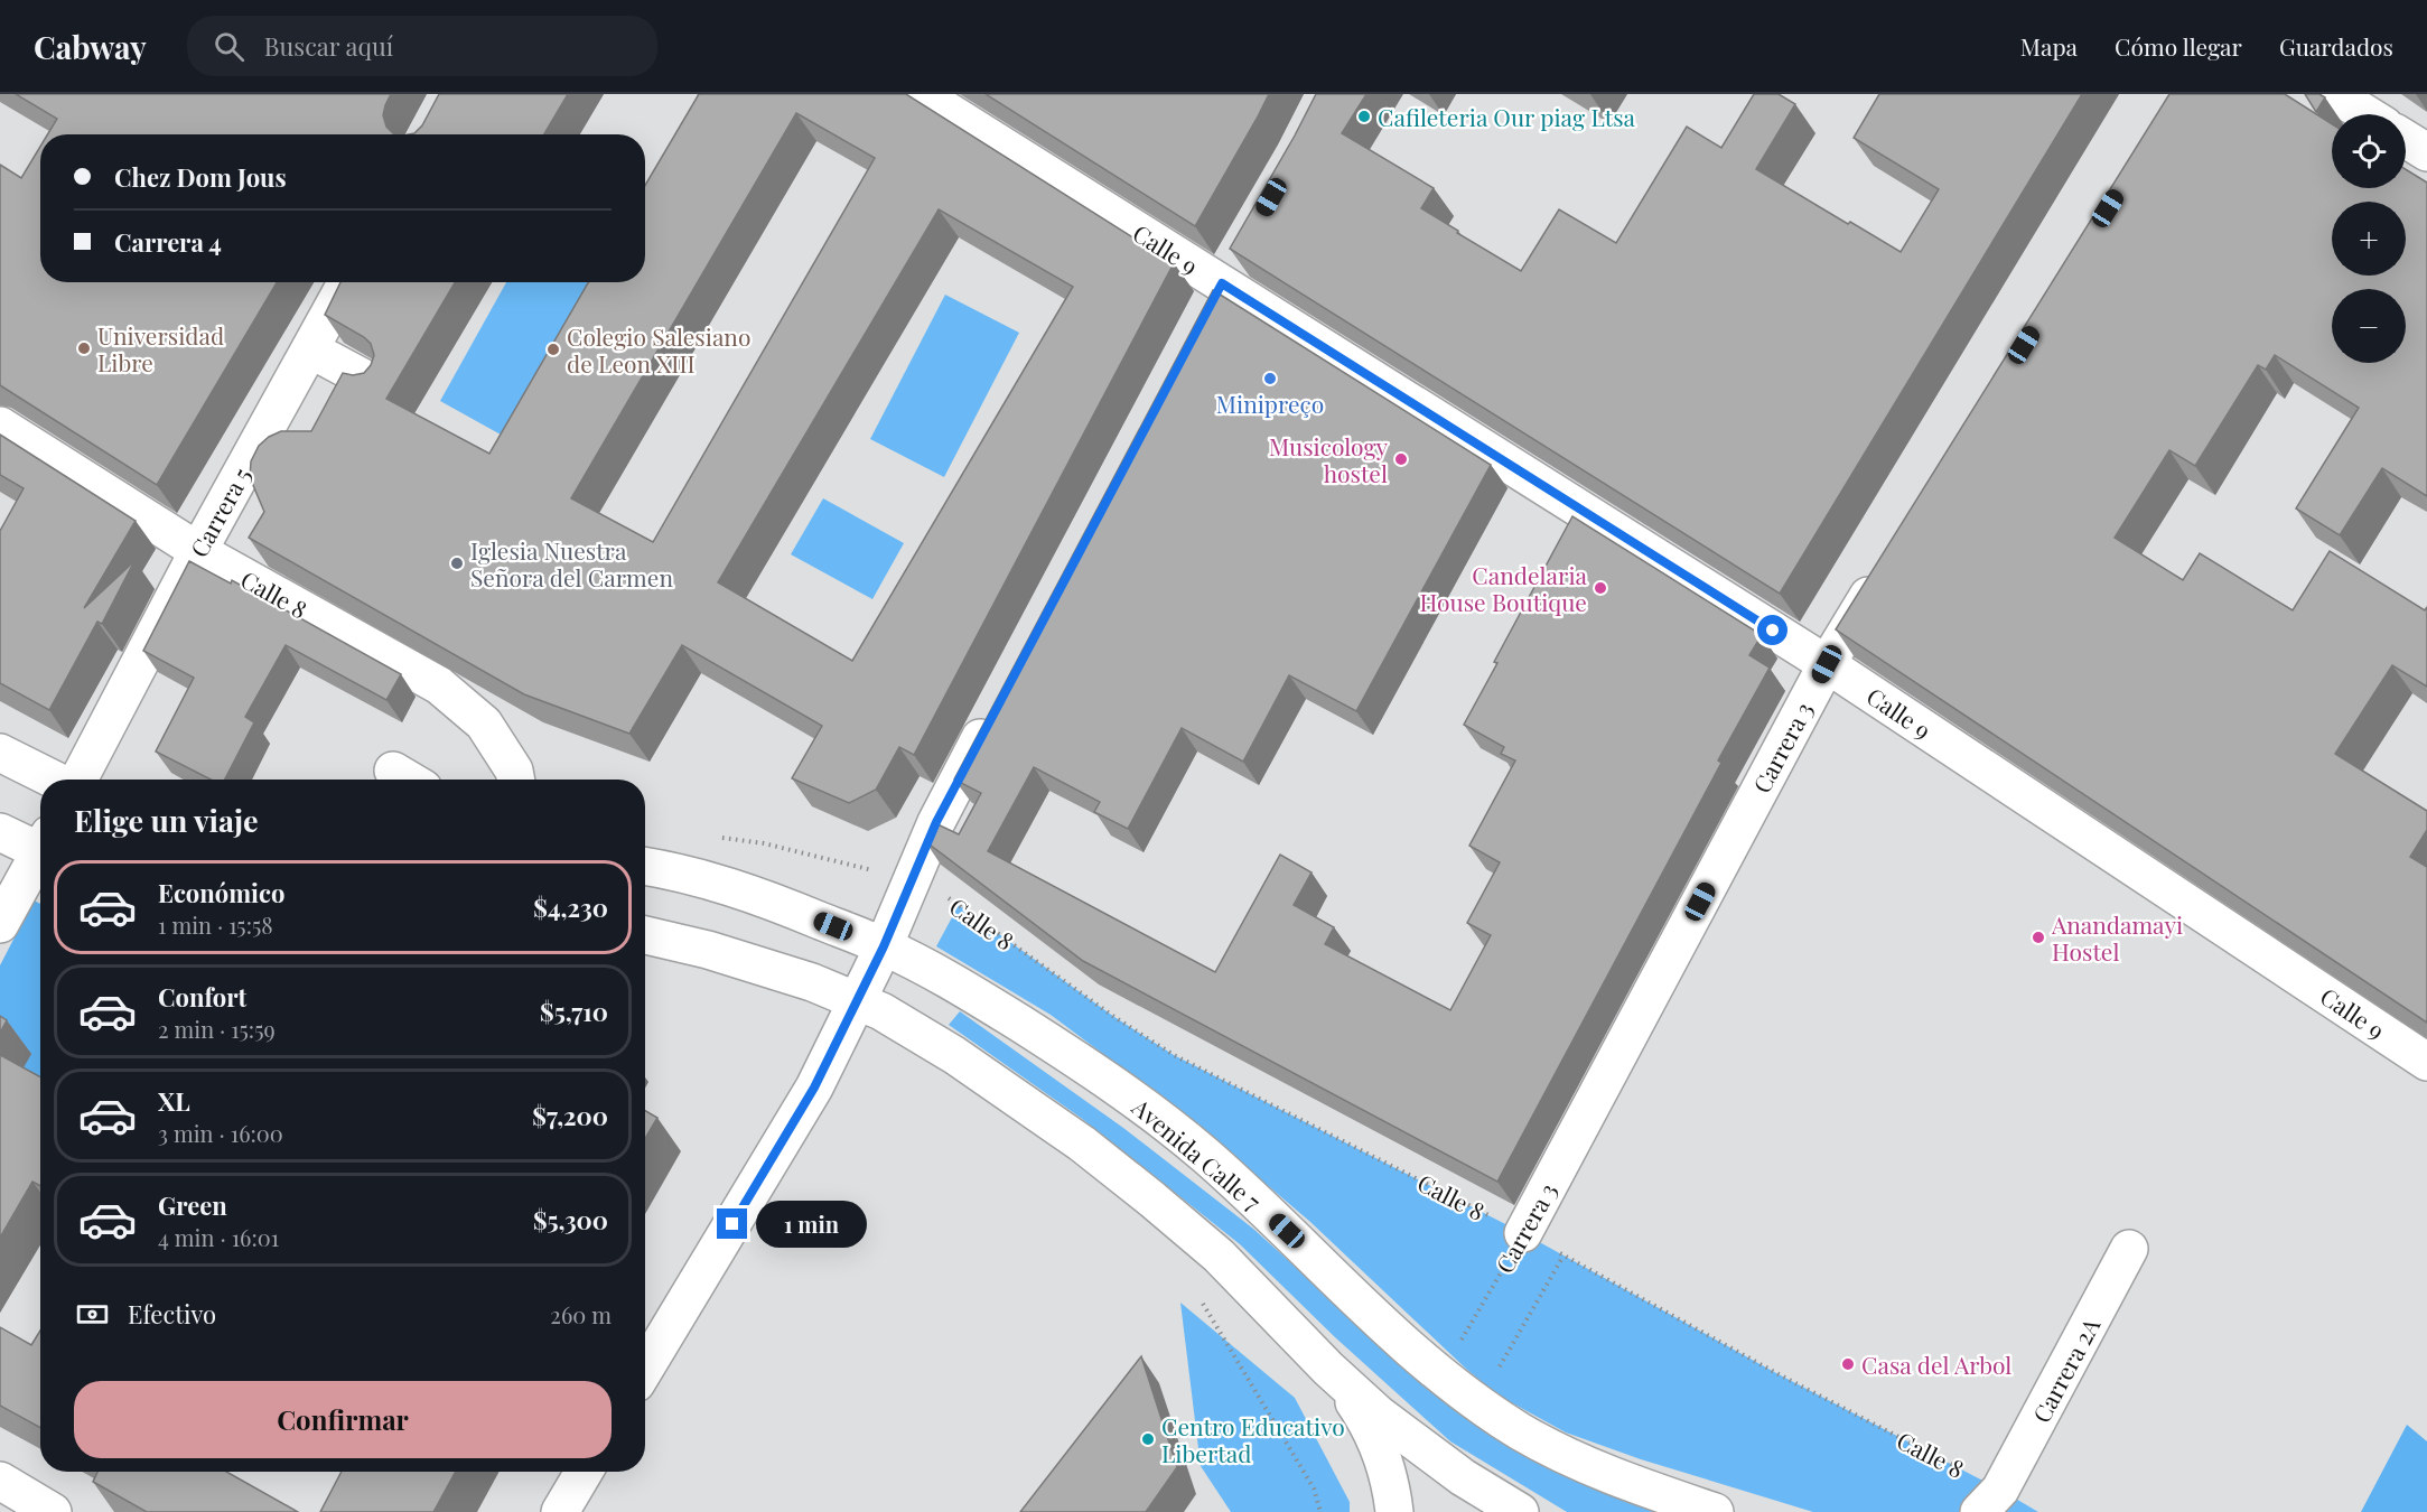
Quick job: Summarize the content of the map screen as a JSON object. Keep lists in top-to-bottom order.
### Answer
{
  "streets": {
    "street": [
      "Calle 9",
      "Carrera 5",
      "Calle 8",
      "Carrera 3",
      "Avenida Calle 7",
      "Carrera 2A"
    ]
  },
  "crossings": [
    ["Calle 9", "Carrera 3"],
    ["Carrera 5", "Calle 8"],
    ["Calle 8", "Carrera 3"],
    ["Calle 8", "Carrera 2A"]
  ],
  "places": [
    "Cafileteria Our piag Ltsa",
    "Universidad Libre",
    "Colegio Salesiano de Leon XIII",
    "Minipreço",
    "Musicology hostel",
    "Iglesia Nuestra Señora del Carmen",
    "Candelaria House Boutique",
    "Anandamayi Hostel",
    "Casa del Arbol",
    "Centro Educativo Libertad"
  ],
  "page": {
    "header": "Cabway",
    "search": "Buscar aquí",
    "nav": ["Mapa", "Cómo llegar", "Guardados"],
    "map_buttons": ["+", "−"],
    "banner": ["Chez Dom Jous", "Carrera 4"],
    "heading": "Elige un viaje",
    "list": [
      {
        "name": "Económico",
        "note": "1 min · 15:58",
        "value": "$4,230"
      },
      {
        "name": "Confort",
        "note": "2 min · 15:59",
        "value": "$5,710"
      },
      {
        "name": "XL",
        "note": "3 min · 16:00",
        "value": "$7,200"
      },
      {
        "name": "Green",
        "note": "4 min · 16:01",
        "value": "$5,300"
      }
    ],
    "bubble": "1 min",
    "pay": ["Efectivo", "260 m"],
    "buttons": "Confirmar"
  }
}
